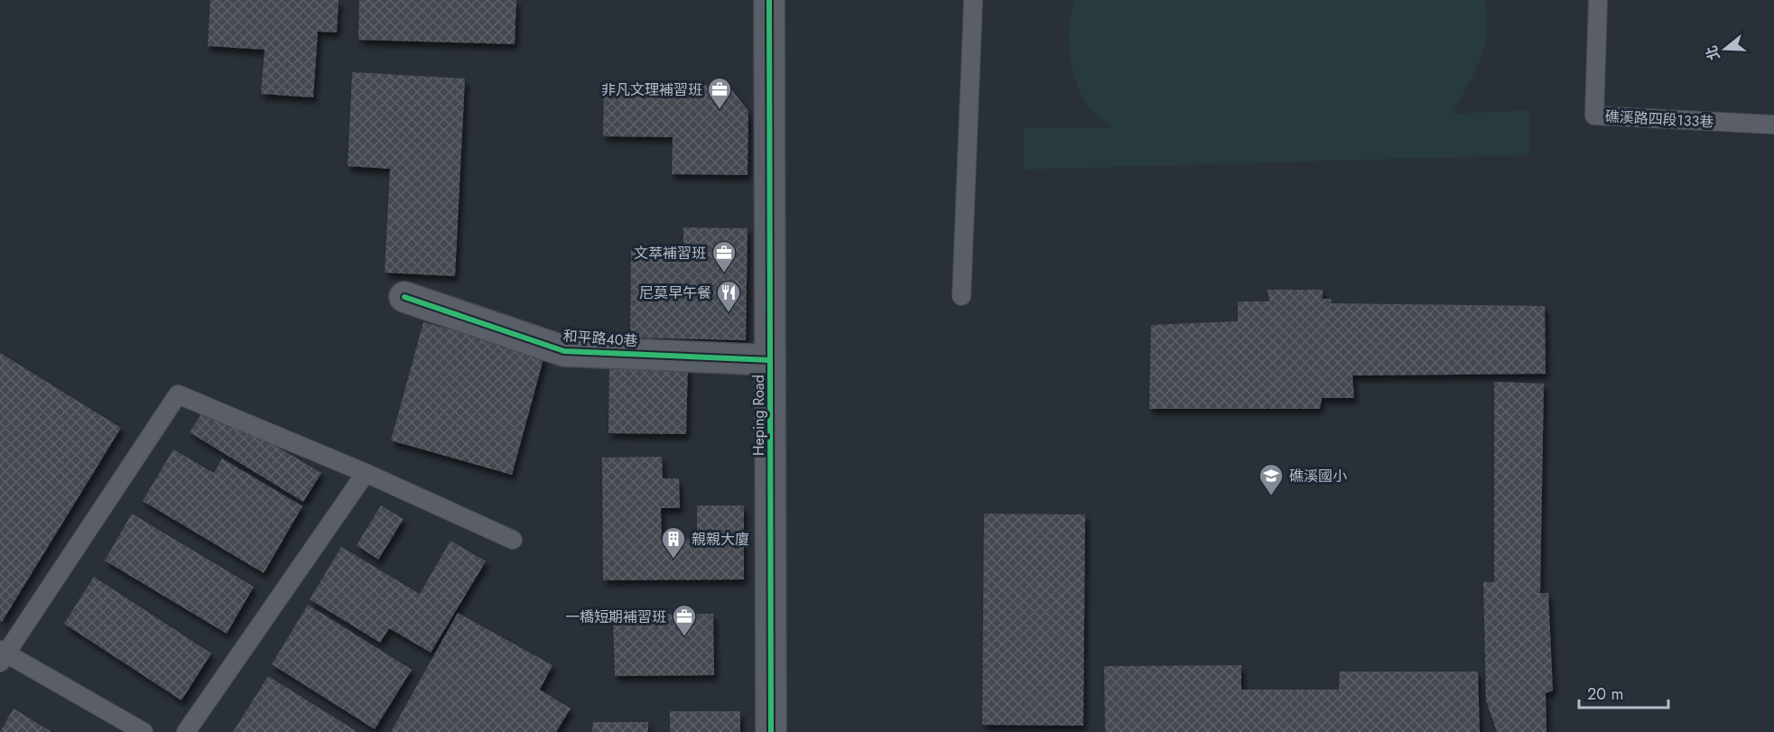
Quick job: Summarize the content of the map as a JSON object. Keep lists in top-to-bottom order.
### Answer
{
  "streets": {
    "street": ["和平路40巷", "Heping Road"],
    "lane": ["礁溪路四段133巷"]
  },
  "crossings": [
    ["和平路40巷", "Heping Road"]
  ],
  "places": {
    "office": ["非凡文理補習班", "文萃補習班", "一橋短期補習班"],
    "restaurant": ["尼莫早午餐"],
    "school or university": ["礁溪國小"],
    "building": ["親親大廈"]
  },
  "scale_bar": "20 m",
  "north": "left"
}
